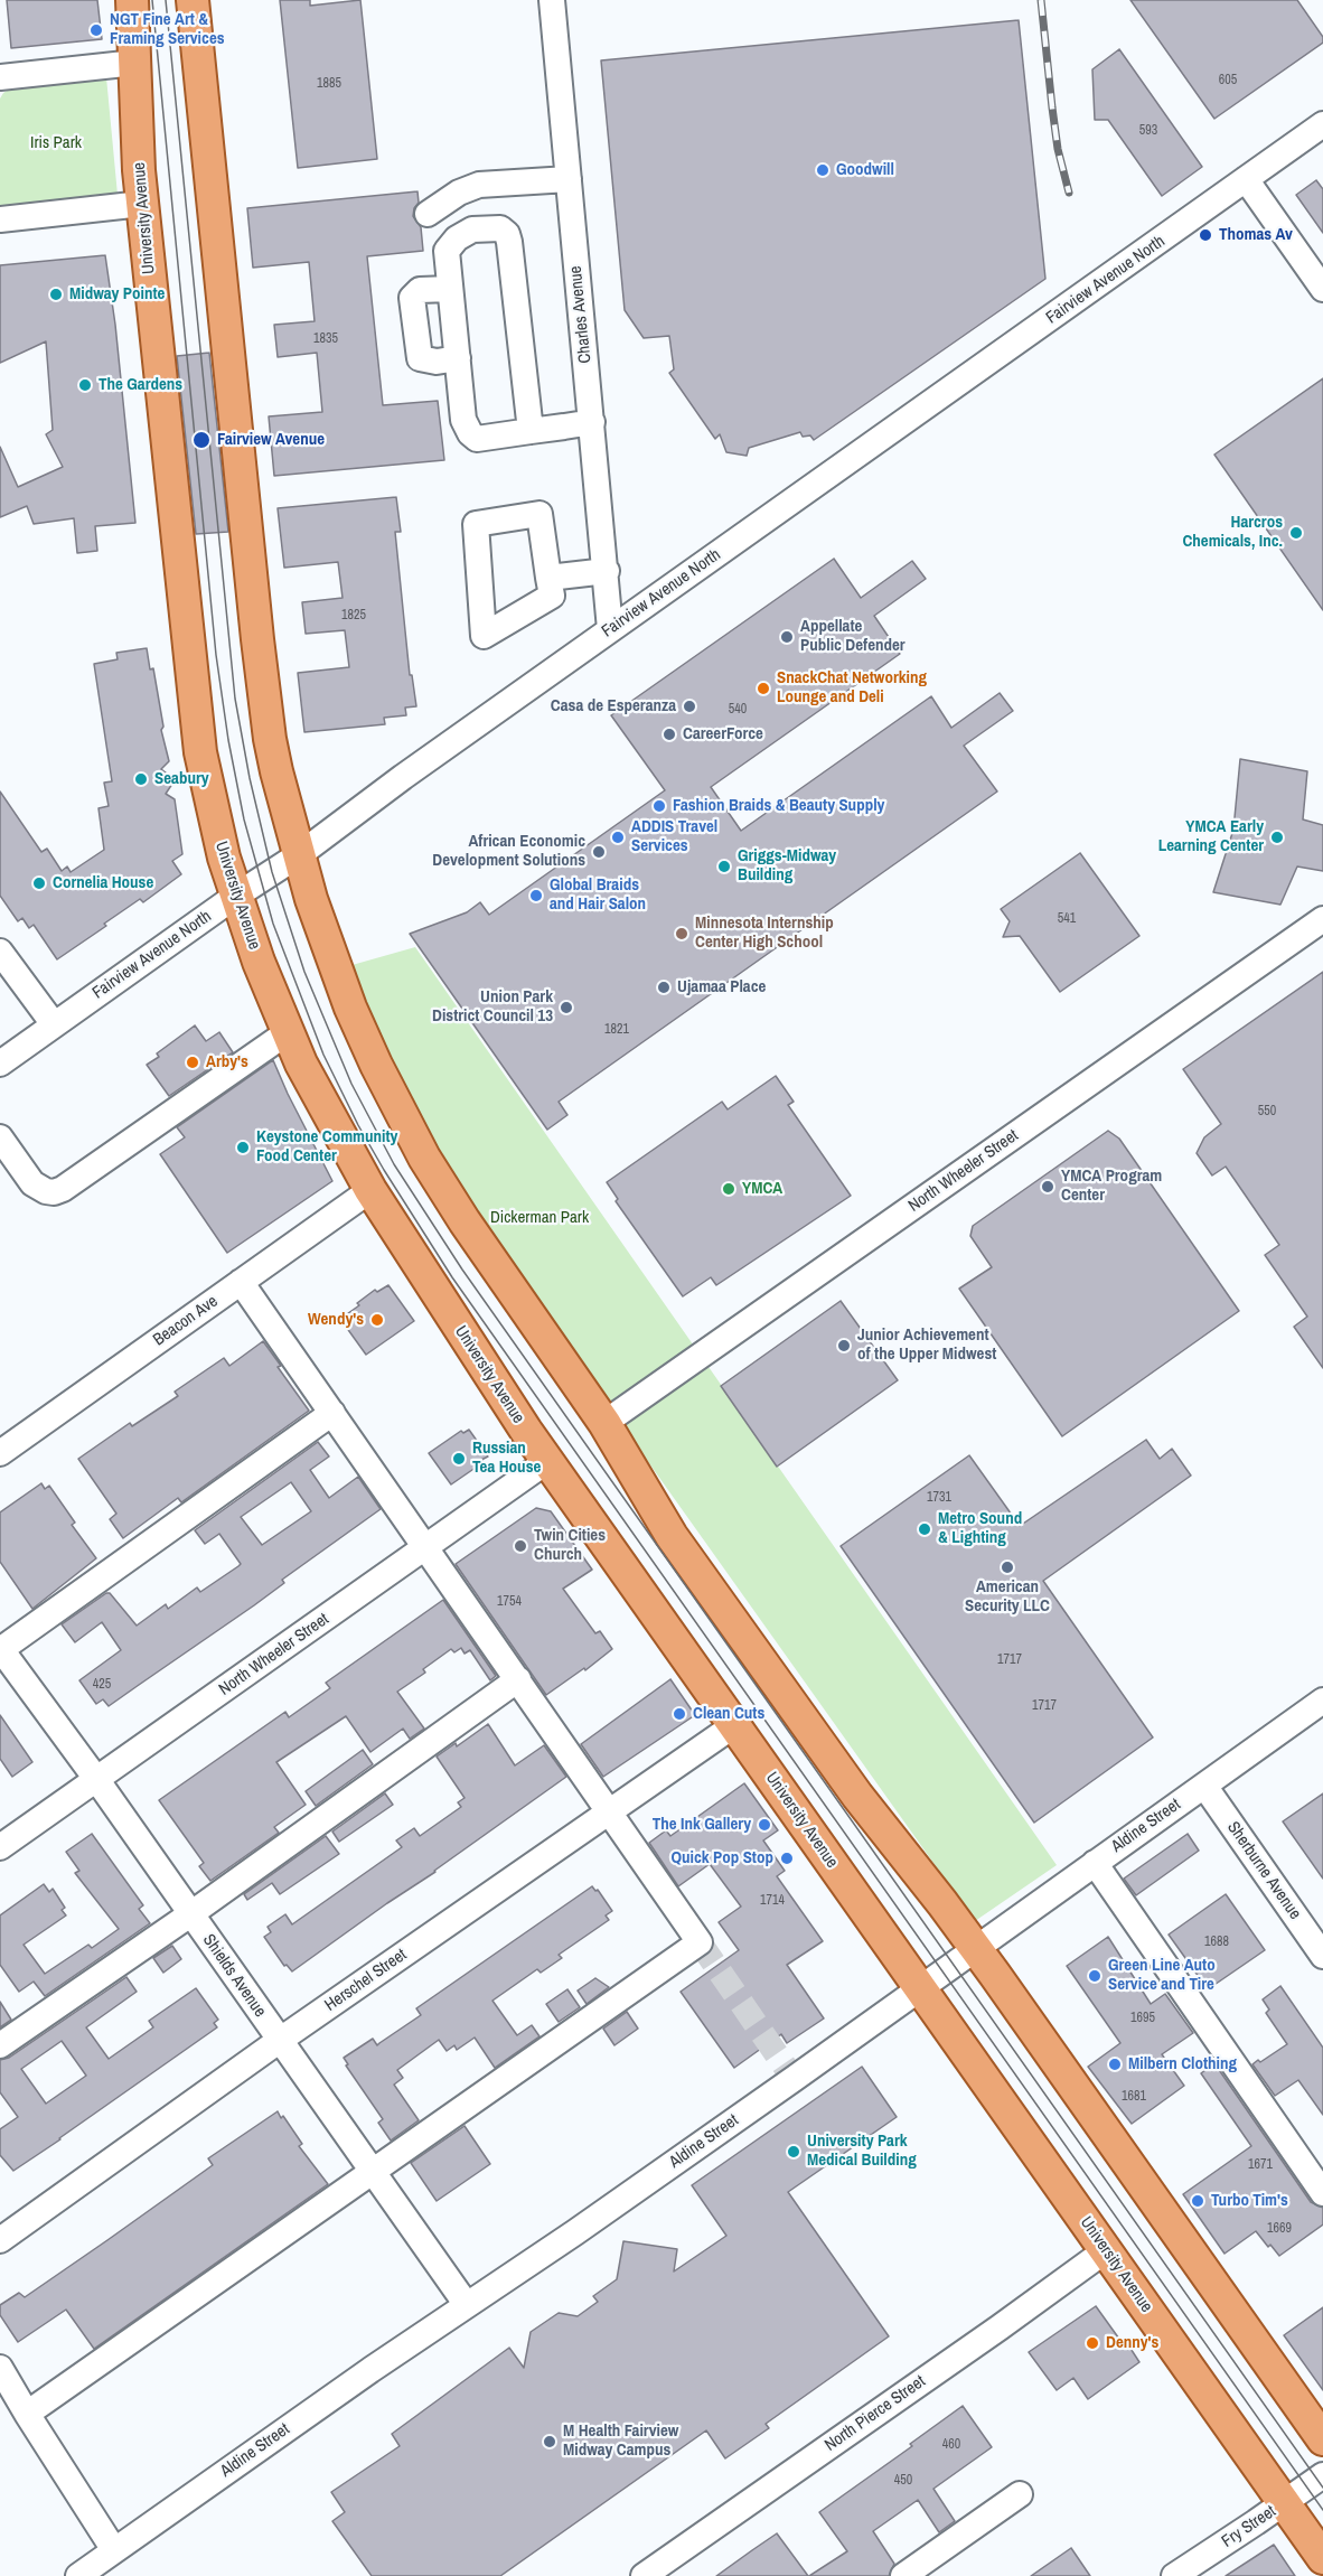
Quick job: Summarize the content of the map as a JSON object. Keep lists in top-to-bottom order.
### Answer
{
  "streets": {
    "main road": ["University Avenue"],
    "street": [
      "Fairview Avenue North",
      "Charles Avenue",
      "North Wheeler Street",
      "Beacon Ave",
      "Aldine Street",
      "Sherburne Avenue",
      "Shields Avenue",
      "Herschel Street",
      "North Pierce Street",
      "Fry Street"
    ]
  },
  "crossings": [
    ["University Avenue", "Fairview Avenue North"],
    ["University Avenue", "North Wheeler Street"],
    ["University Avenue", "Beacon Ave"],
    ["University Avenue", "Aldine Street"],
    ["University Avenue", "Herschel Street"],
    ["University Avenue", "North Pierce Street"],
    ["University Avenue", "Fry Street"],
    ["Fairview Avenue North", "Charles Avenue"],
    ["North Wheeler Street", "Shields Avenue"],
    ["Aldine Street", "Sherburne Avenue"],
    ["Aldine Street", "Shields Avenue"],
    ["Shields Avenue", "Herschel Street"]
  ],
  "parks": ["Iris Park", "Dickerman Park"],
  "places": [
    "NGT Fine Art & Framing Services",
    "Goodwill",
    "Thomas Av",
    "Midway Pointe",
    "The Gardens",
    "Fairview Avenue",
    "Harcros Chemicals, Inc.",
    "Appellate Public Defender",
    "SnackChat Networking Lounge and Deli",
    "Casa de Esperanza",
    "CareerForce",
    "Seabury",
    "Fashion Braids & Beauty Supply",
    "ADDIS Travel Services",
    "YMCA Early Learning Center",
    "African Economic Development Solutions",
    "Griggs-Midway Building",
    "Cornelia House",
    "Global Braids and Hair Salon",
    "Minnesota Internship Center High School",
    "Ujamaa Place",
    "Union Park District Council 13",
    "Arby's",
    "Keystone Community Food Center",
    "YMCA Program Center",
    "YMCA",
    "Wendy's",
    "Junior Achievement of the Upper Midwest",
    "Russian Tea House",
    "Metro Sound & Lighting",
    "Twin Cities Church",
    "American Security LLC",
    "Clean Cuts",
    "The Ink Gallery",
    "Quick Pop Stop",
    "Green Line Auto Service and Tire",
    "Milbern Clothing",
    "University Park Medical Building",
    "Turbo Tim's",
    "Denny's",
    "M Health Fairview Midway Campus"
  ],
  "house_numbers": [
    "605",
    "1885",
    "593",
    "1835",
    "1825",
    "540",
    "541",
    "1821",
    "550",
    "1731",
    "1754",
    "1717",
    "425",
    "1717",
    "1714",
    "1688",
    "1695",
    "1681",
    "1671",
    "1669",
    "460",
    "450"
  ]
}
